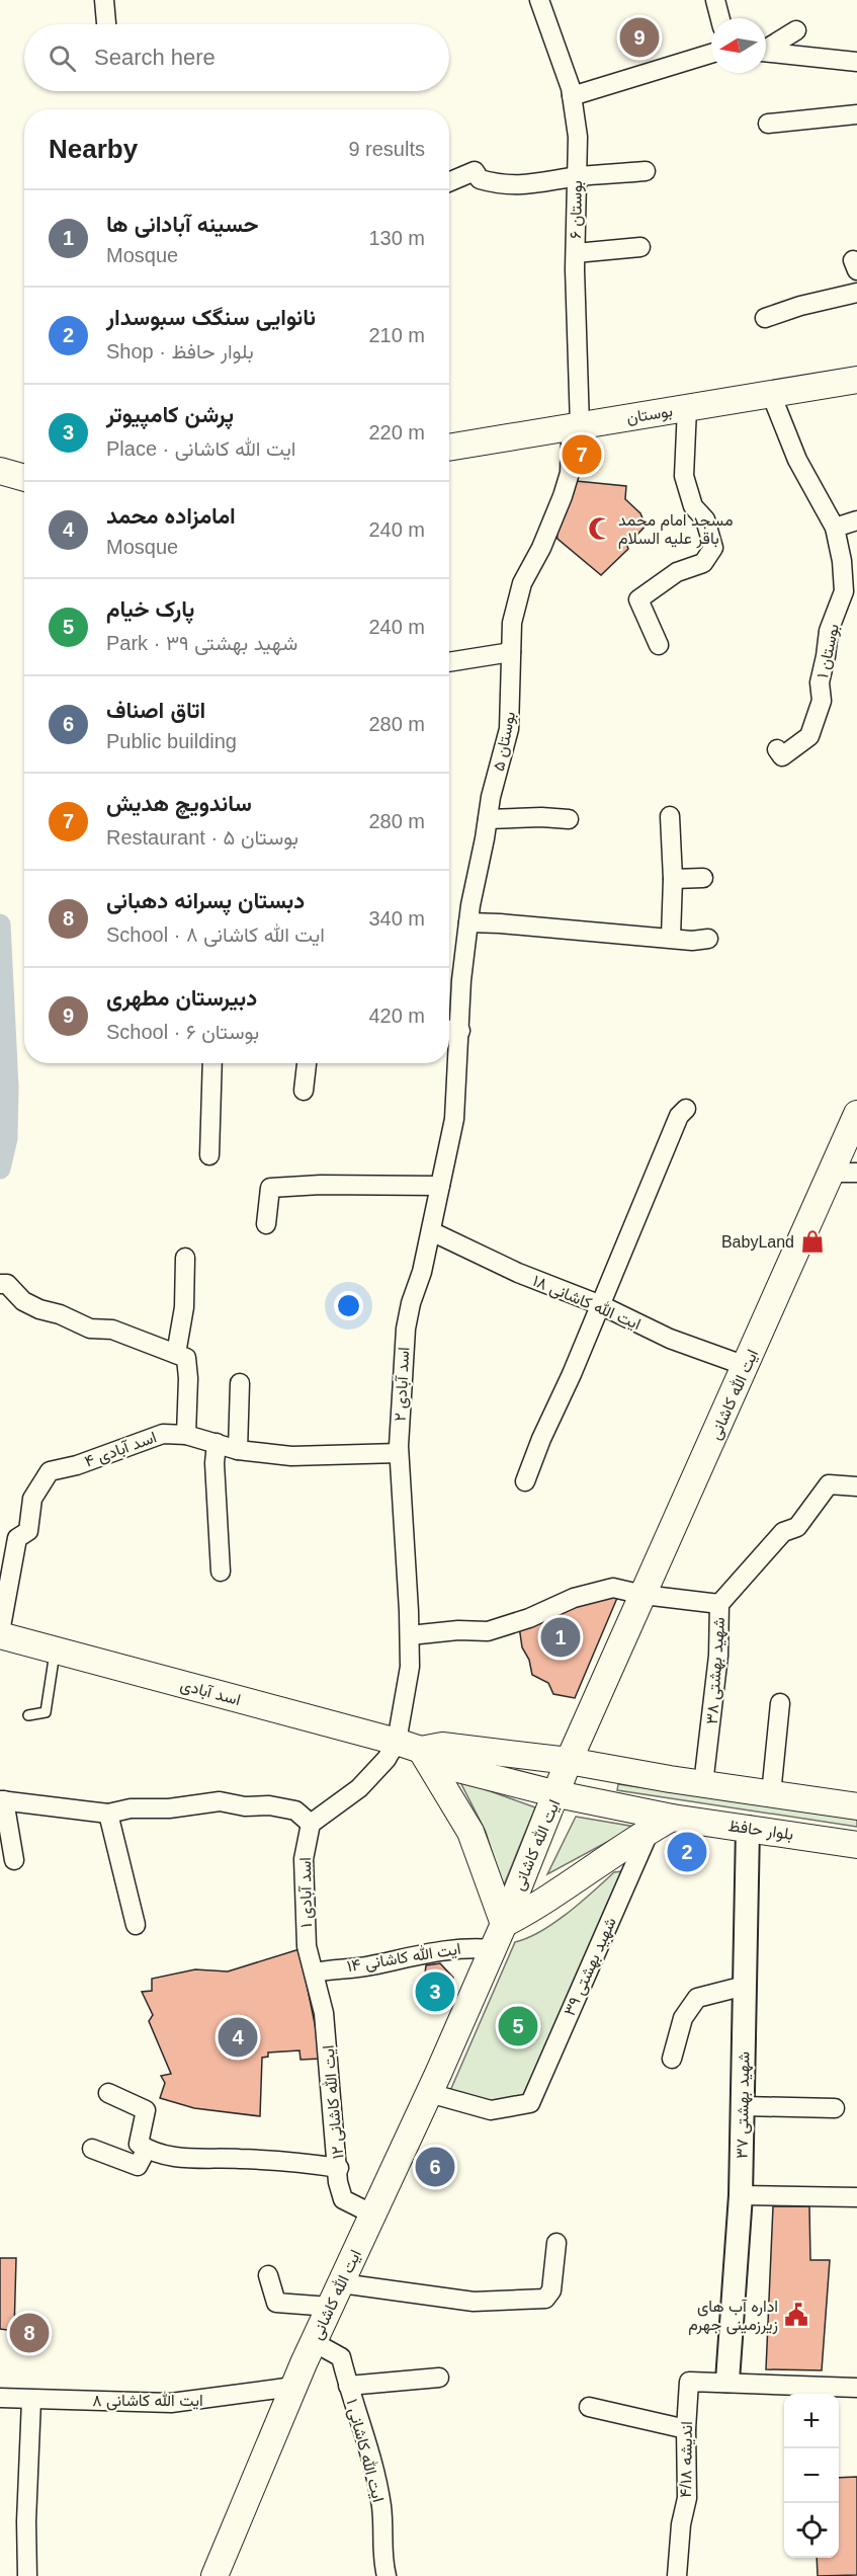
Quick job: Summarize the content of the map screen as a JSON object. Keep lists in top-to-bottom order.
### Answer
{
  "streets": {
    "main road": [
      "بوستان",
      "ایت الله کاشانی",
      "اسد آبادی",
      "بلوار حافظ"
    ],
    "street": [
      "بوستان ۶",
      "بوستان ۱",
      "بوستان ۵",
      "ایت الله کاشانی ۱۸",
      "اسد آبادی ۲",
      "اسد آبادی ۴",
      "شهید بهشتی ۳۸",
      "اسد آبادی ۱",
      "ایت الله کاشانی ۱۴",
      "شهید بهشتی ۳۹",
      "ایت الله کاشانی ۱۲",
      "شهید بهشتی ۳۷",
      "ایت الله کاشانی ۸",
      "ایت الله کاشانی ۱",
      "اندیشه ۴/۱۸"
    ]
  },
  "crossings": [
    ["بوستان ۶", "بوستان"],
    ["بوستان ۶", "بوستان ۵"],
    ["بوستان", "بوستان ۱"],
    ["بوستان", "بوستان ۵"],
    ["بوستان ۵", "اسد آبادی ۲"],
    ["ایت الله کاشانی ۱۸", "اسد آبادی ۲"],
    ["ایت الله کاشانی ۱۸", "ایت الله کاشانی"],
    ["اسد آبادی ۲", "اسد آبادی ۴"],
    ["اسد آبادی ۲", "اسد آبادی"],
    ["ایت الله کاشانی", "اسد آبادی"],
    ["ایت الله کاشانی", "بلوار حافظ"],
    ["ایت الله کاشانی", "ایت الله کاشانی ۱۴"],
    ["ایت الله کاشانی", "شهید بهشتی ۳۹"],
    ["ایت الله کاشانی", "ایت الله کاشانی ۱۲"],
    ["ایت الله کاشانی", "ایت الله کاشانی ۸"],
    ["ایت الله کاشانی", "ایت الله کاشانی ۱"],
    ["اسد آبادی ۴", "اسد آبادی"],
    ["اسد آبادی", "بلوار حافظ"],
    ["بلوار حافظ", "شهید بهشتی ۳۹"],
    ["بلوار حافظ", "شهید بهشتی ۳۷"],
    ["اسد آبادی ۱", "ایت الله کاشانی ۱۴"],
    ["اسد آبادی ۱", "ایت الله کاشانی ۱۲"],
    ["ایت الله کاشانی ۱۴", "ایت الله کاشانی ۱۲"],
    ["شهید بهشتی ۳۷", "اندیشه ۴/۱۸"]
  ],
  "places": {
    "mosque": ["مسجد امام محمد باقر علیه السلام"],
    "shop": ["BabyLand"],
    "public building": ["اداره آب های زیرزمینی جهرم"]
  },
  "north": "left",
  "page": {
    "pins": [
      "9",
      "7",
      "1",
      "2",
      "3",
      "5",
      "4",
      "6",
      "8"
    ],
    "search": "Search here",
    "heading": ["Nearby", "9 results"],
    "list": [
      {
        "mark": "1",
        "name": "حسینه آبادانی ها",
        "note": "Mosque",
        "value": "130 m"
      },
      {
        "mark": "2",
        "name": "نانوایی سنگک سبوسدار",
        "note": "Shop · بلوار حافظ",
        "value": "210 m"
      },
      {
        "mark": "3",
        "name": "پرشن کامپیوتر",
        "note": "Place · ایت الله کاشانی",
        "value": "220 m"
      },
      {
        "mark": "4",
        "name": "امامزاده محمد",
        "note": "Mosque",
        "value": "240 m"
      },
      {
        "mark": "5",
        "name": "پارک خیام",
        "note": "Park · شهید بهشتی ۳۹",
        "value": "240 m"
      },
      {
        "mark": "6",
        "name": "اتاق اصناف",
        "note": "Public building",
        "value": "280 m"
      },
      {
        "mark": "7",
        "name": "ساندویچ هدیش",
        "note": "Restaurant · بوستان ۵",
        "value": "280 m"
      },
      {
        "mark": "8",
        "name": "دبستان پسرانه دهبانی",
        "note": "School · ایت الله کاشانی ۸",
        "value": "340 m"
      },
      {
        "mark": "9",
        "name": "دبیرستان مطهری",
        "note": "School · بوستان ۶",
        "value": "420 m"
      }
    ],
    "map_buttons": ["+", "−"]
  }
}
